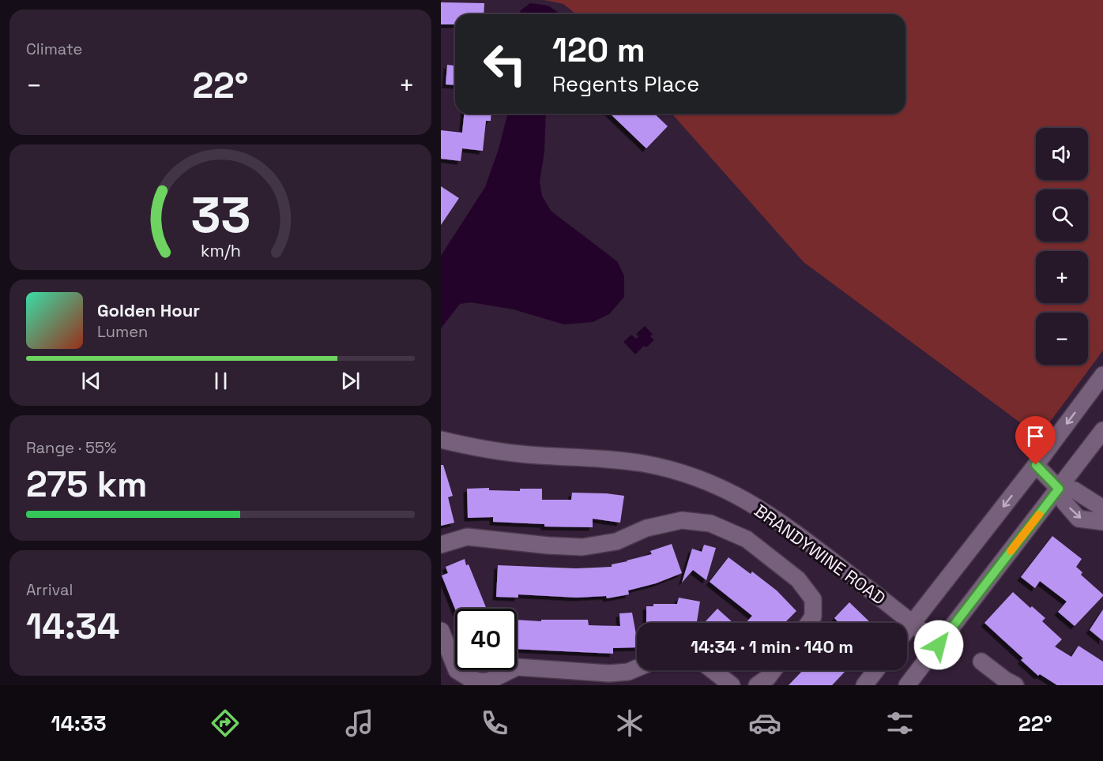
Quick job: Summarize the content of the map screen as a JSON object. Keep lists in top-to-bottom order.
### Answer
{
  "streets": {
    "street": ["BRANDYWINE ROAD"]
  },
  "page": {
    "tile": [
      "Climate",
      ["Range · 55%", "275 km"],
      ["Arrival", "14:34"]
    ],
    "turn": ["120 m", "Regents Place"],
    "heat": ["−", "22°", "+"],
    "map_buttons": ["+", "−"],
    "song": ["Golden Hour", "Lumen"],
    "limit": "40",
    "trip": "14:34 · 1 min · 140 m",
    "tabs": ["14:33", "22°"],
    "gauge": ["33", "km/h"]
  }
}
